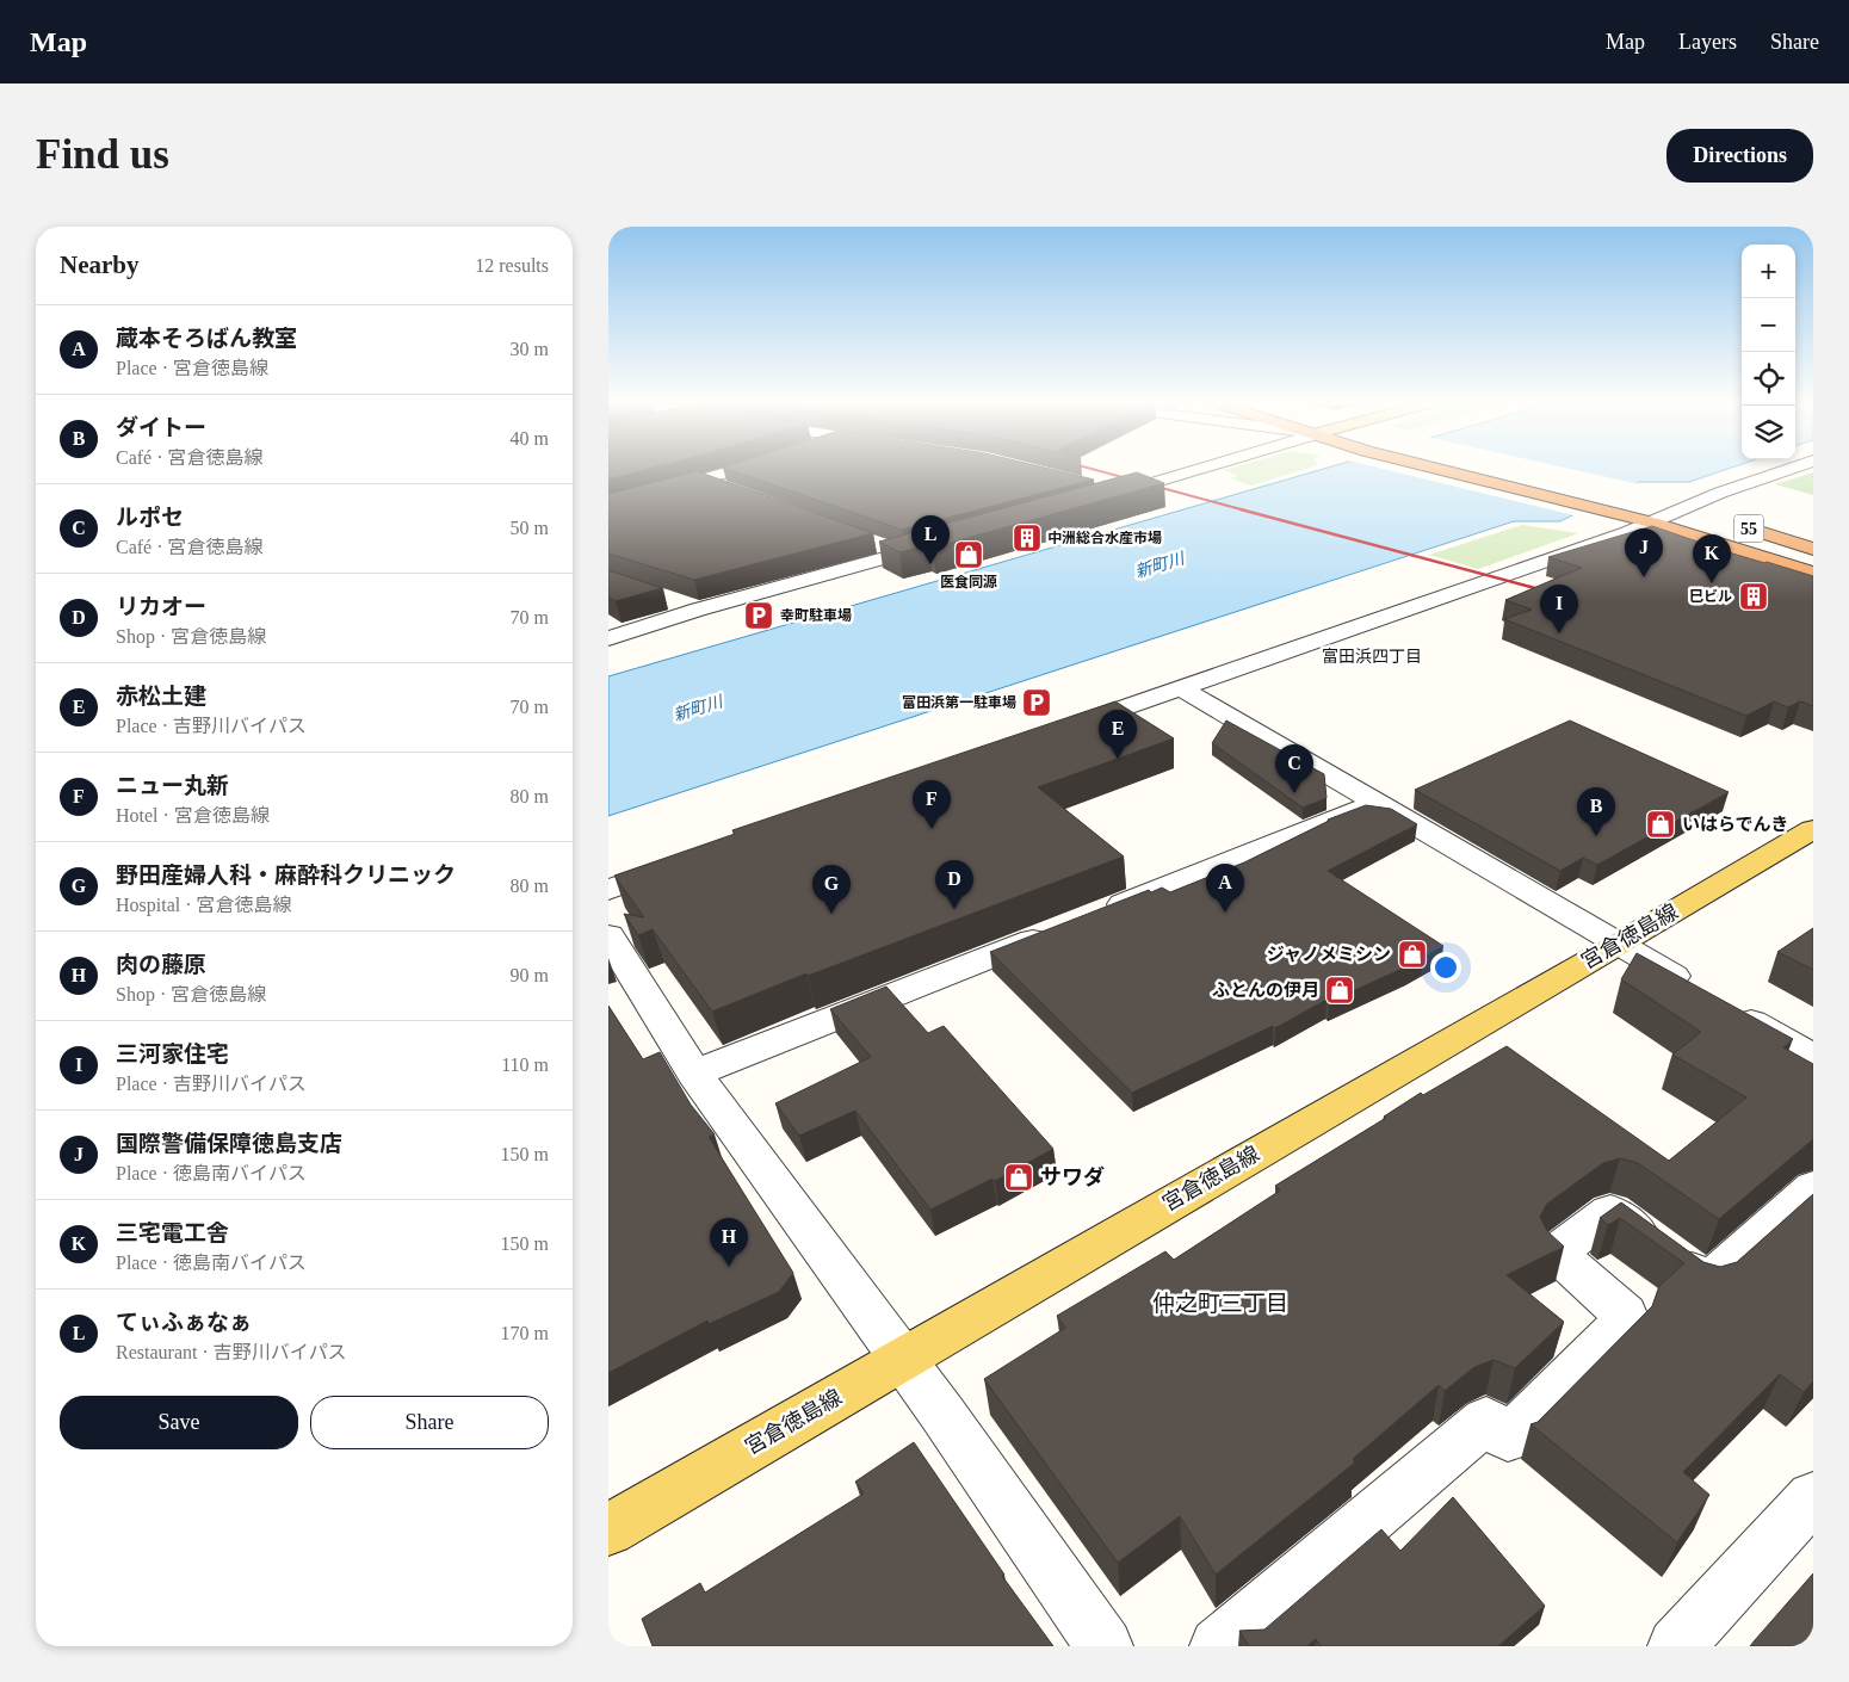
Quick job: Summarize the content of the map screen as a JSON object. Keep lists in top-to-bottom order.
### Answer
{
  "streets": {
    "highway": ["55"],
    "main road": ["宮倉徳島線"]
  },
  "districts": ["富田浜四丁目", "仲之町三丁目"],
  "water": ["新町川"],
  "places": {
    "building": ["中洲総合水産市場", "巳ビル"],
    "shop": [
      "医食同源",
      "いはらでんき",
      "ジャノメミシン",
      "ふとんの伊月",
      "サワダ"
    ],
    "parking": ["幸町駐車場", "富田浜第一駐車場"]
  },
  "page": {
    "header": "Map",
    "nav": ["Map", "Layers", "Share"],
    "buttons": [
      "Directions",
      ["Save", "Share"]
    ],
    "title": "Find us",
    "heading": ["Nearby", "12 results"],
    "map_buttons": ["+", "−"],
    "list": [
      {
        "mark": "A",
        "name": "蔵本そろばん教室",
        "note": "Place · 宮倉徳島線",
        "value": "30 m"
      },
      {
        "mark": "B",
        "name": "ダイトー",
        "note": "Café · 宮倉徳島線",
        "value": "40 m"
      },
      {
        "mark": "C",
        "name": "ルポセ",
        "note": "Café · 宮倉徳島線",
        "value": "50 m"
      },
      {
        "mark": "D",
        "name": "リカオー",
        "note": "Shop · 宮倉徳島線",
        "value": "70 m"
      },
      {
        "mark": "E",
        "name": "赤松土建",
        "note": "Place · 吉野川バイパス",
        "value": "70 m"
      },
      {
        "mark": "F",
        "name": "ニュー丸新",
        "note": "Hotel · 宮倉徳島線",
        "value": "80 m"
      },
      {
        "mark": "G",
        "name": "野田産婦人科・麻酔科クリニック",
        "note": "Hospital · 宮倉徳島線",
        "value": "80 m"
      },
      {
        "mark": "H",
        "name": "肉の藤原",
        "note": "Shop · 宮倉徳島線",
        "value": "90 m"
      },
      {
        "mark": "I",
        "name": "三河家住宅",
        "note": "Place · 吉野川バイパス",
        "value": "110 m"
      },
      {
        "mark": "J",
        "name": "国際警備保障徳島支店",
        "note": "Place · 徳島南バイパス",
        "value": "150 m"
      },
      {
        "mark": "K",
        "name": "三宅電工舎",
        "note": "Place · 徳島南バイパス",
        "value": "150 m"
      },
      {
        "mark": "L",
        "name": "てぃふぁなぁ",
        "note": "Restaurant · 吉野川バイパス",
        "value": "170 m"
      }
    ],
    "pins": [
      "L",
      "J",
      "K",
      "I",
      "E",
      "C",
      "F",
      "B",
      "D",
      "A",
      "G",
      "H"
    ]
  }
}
